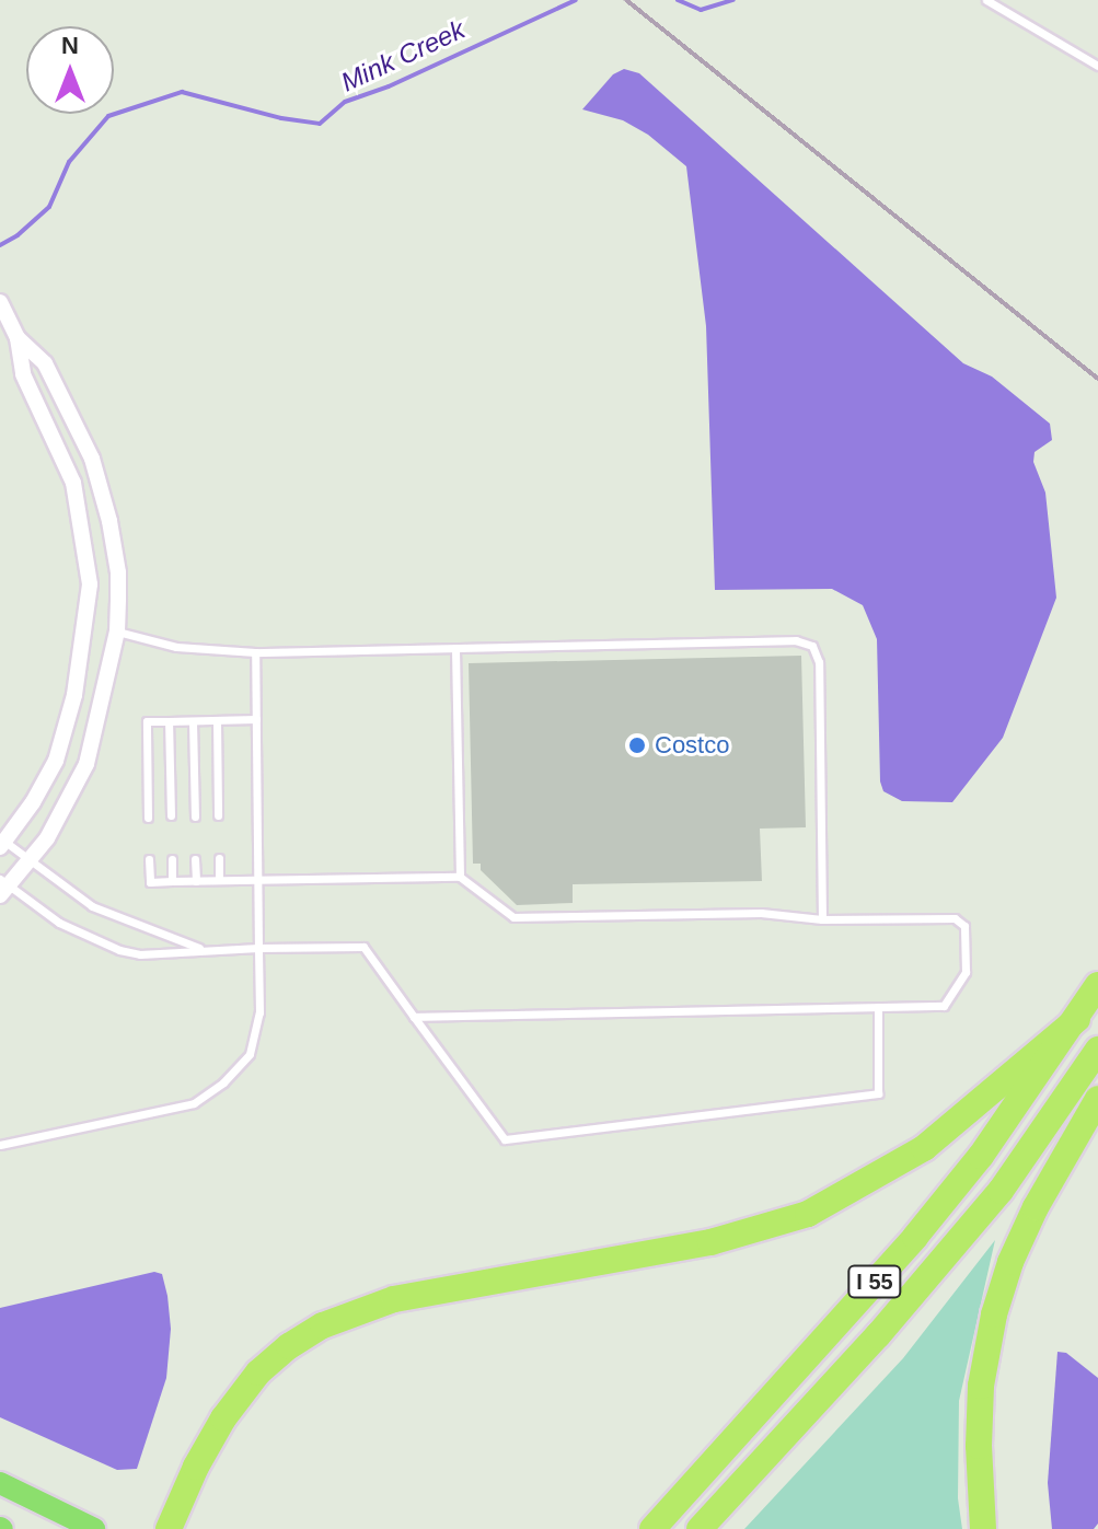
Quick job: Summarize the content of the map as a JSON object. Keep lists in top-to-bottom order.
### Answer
{
  "streets": {
    "highway": ["I 55"]
  },
  "water": ["Mink Creek"],
  "places": ["Costco"],
  "north": "top"
}
